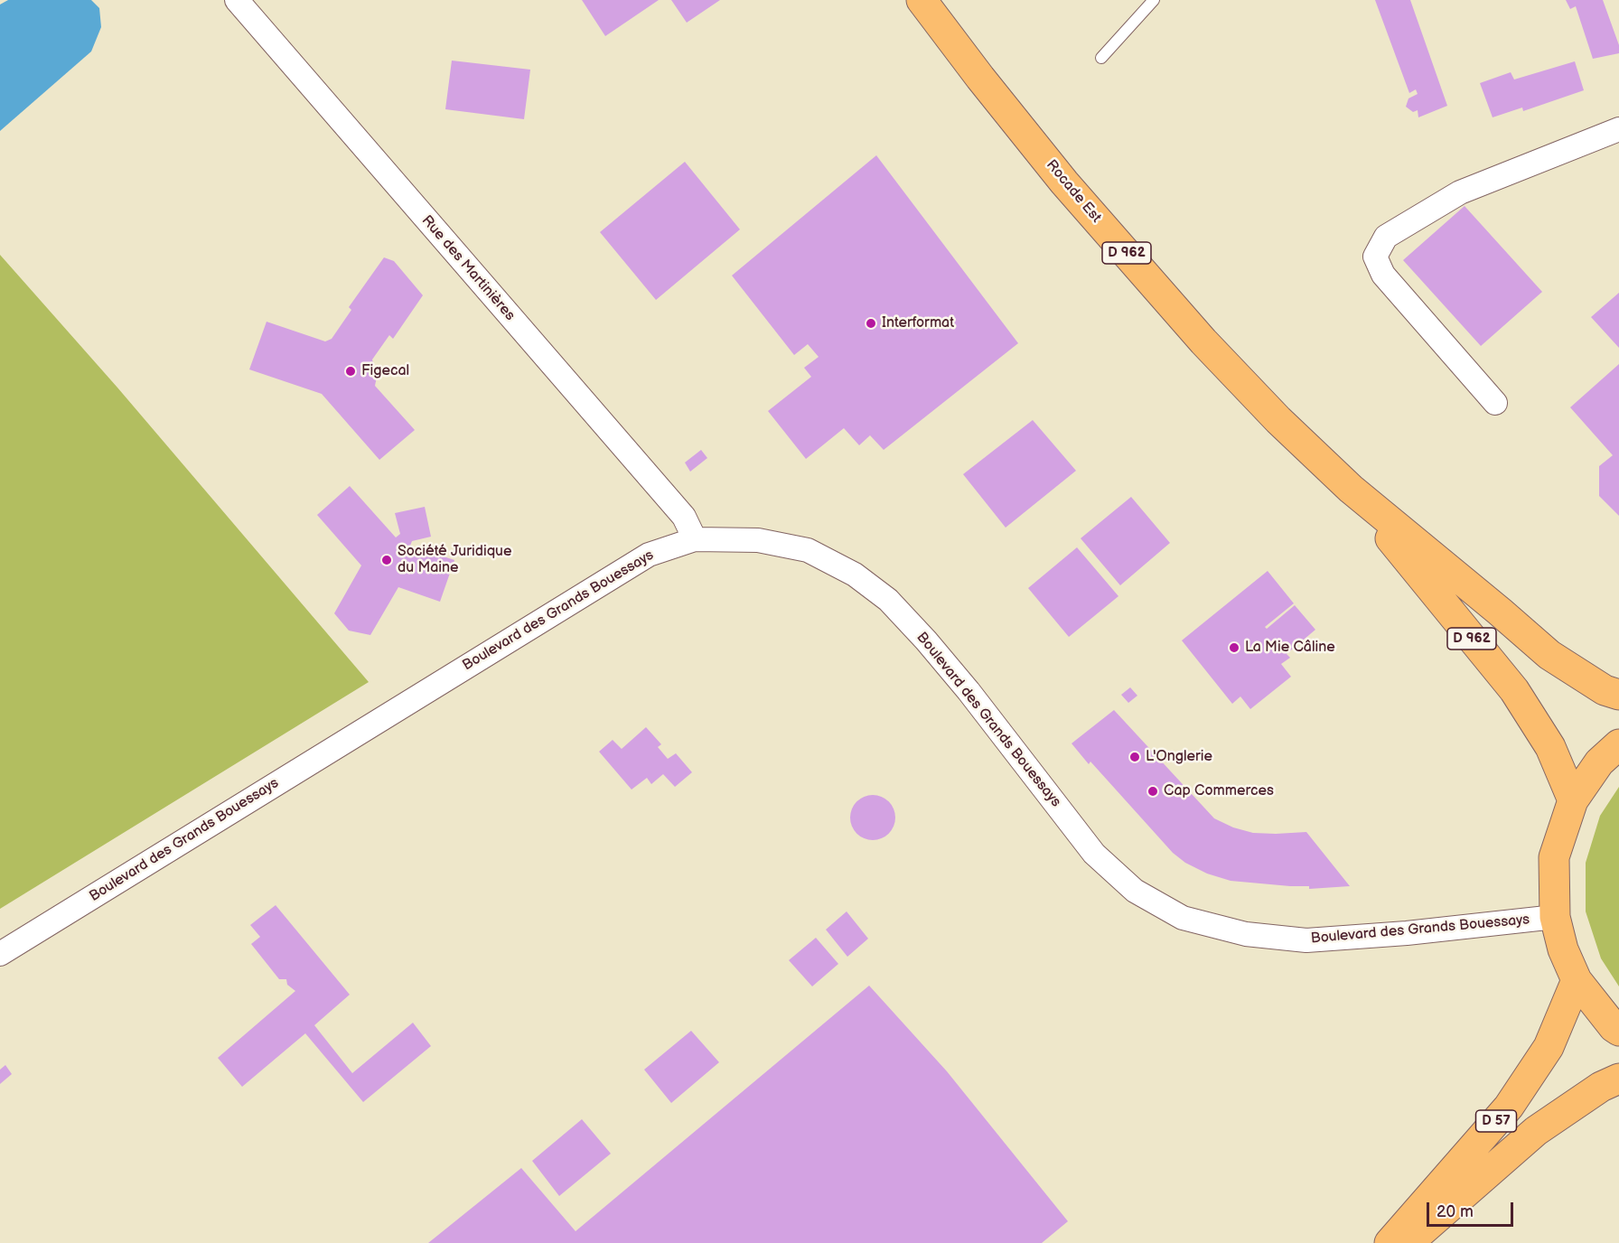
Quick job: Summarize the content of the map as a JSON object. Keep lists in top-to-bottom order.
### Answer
{
  "streets": {
    "main road": ["Rocade Est", "D 962", "D 57"],
    "street": ["Rue des Martinières", "Boulevard des Grands Bouessays"]
  },
  "crossings": [
    ["Rocade Est", "D 962"],
    ["Rue des Martinières", "Boulevard des Grands Bouessays"]
  ],
  "places": [
    "Interformat",
    "Figecal",
    "Société Juridique du Maine",
    "La Mie Câline",
    "L'Onglerie",
    "Cap Commerces"
  ],
  "scale_bar": "20 m"
}
